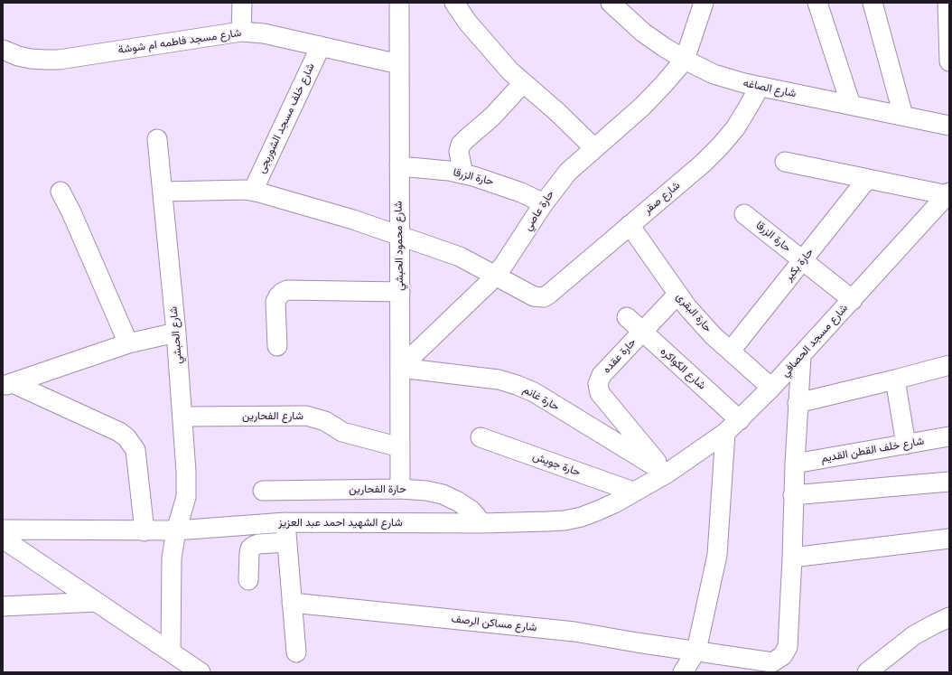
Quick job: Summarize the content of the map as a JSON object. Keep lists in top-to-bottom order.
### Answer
{
  "streets": {
    "street": [
      "شارع مسجد فاطمه ام شوشة",
      "شارع الصاغه",
      "شارع خلف مسجد الشوربجى",
      "حارة الزرقا",
      "شارع صقر",
      "حارة عاصي",
      "شارع محمود الحبشي",
      "حارة بكير",
      "حارة البقرى",
      "شارع الحبشي",
      "شارع مسجد الحصافي",
      "حارة عقده",
      "شارع الكواكره",
      "حارة غانم",
      "شارع الفحارين",
      "شارع خلف القطن القديم",
      "حارة جويش",
      "حارة الفحارين",
      "شارع الشهيد احمد عبد العزيز",
      "شارع مساكن الرصف"
    ]
  },
  "crossings": [
    ["شارع مسجد فاطمه ام شوشة", "شارع خلف مسجد الشوربجى"],
    ["شارع مسجد فاطمه ام شوشة", "شارع محمود الحبشي"],
    ["شارع الصاغه", "شارع صقر"],
    ["شارع الصاغه", "حارة عاصي"],
    ["حارة الزرقا", "حارة عاصي"],
    ["حارة الزرقا", "شارع محمود الحبشي"],
    ["حارة الزرقا", "حارة بكير"],
    ["حارة الزرقا", "شارع مسجد الحصافي"],
    ["شارع صقر", "حارة عاصي"],
    ["شارع صقر", "حارة البقرى"],
    ["حارة عاصي", "شارع محمود الحبشي"],
    ["حارة عاصي", "حارة غانم"],
    ["شارع محمود الحبشي", "حارة غانم"],
    ["شارع محمود الحبشي", "شارع الفحارين"],
    ["شارع محمود الحبشي", "حارة الفحارين"],
    ["حارة بكير", "حارة البقرى"],
    ["حارة البقرى", "شارع مسجد الحصافي"],
    ["حارة البقرى", "حارة عقده"],
    ["شارع الحبشي", "شارع الفحارين"],
    ["شارع الحبشي", "شارع الشهيد احمد عبد العزيز"],
    ["شارع مسجد الحصافي", "حارة عقده"],
    ["شارع مسجد الحصافي", "شارع الكواكره"],
    ["شارع مسجد الحصافي", "حارة غانم"],
    ["شارع مسجد الحصافي", "شارع الشهيد احمد عبد العزيز"],
    ["حارة عقده", "شارع الكواكره"],
    ["حارة عقده", "حارة غانم"],
    ["حارة عقده", "شارع الشهيد احمد عبد العزيز"],
    ["حارة غانم", "شارع الشهيد احمد عبد العزيز"],
    ["حارة جويش", "شارع الشهيد احمد عبد العزيز"],
    ["حارة الفحارين", "شارع الشهيد احمد عبد العزيز"]
  ]
}
